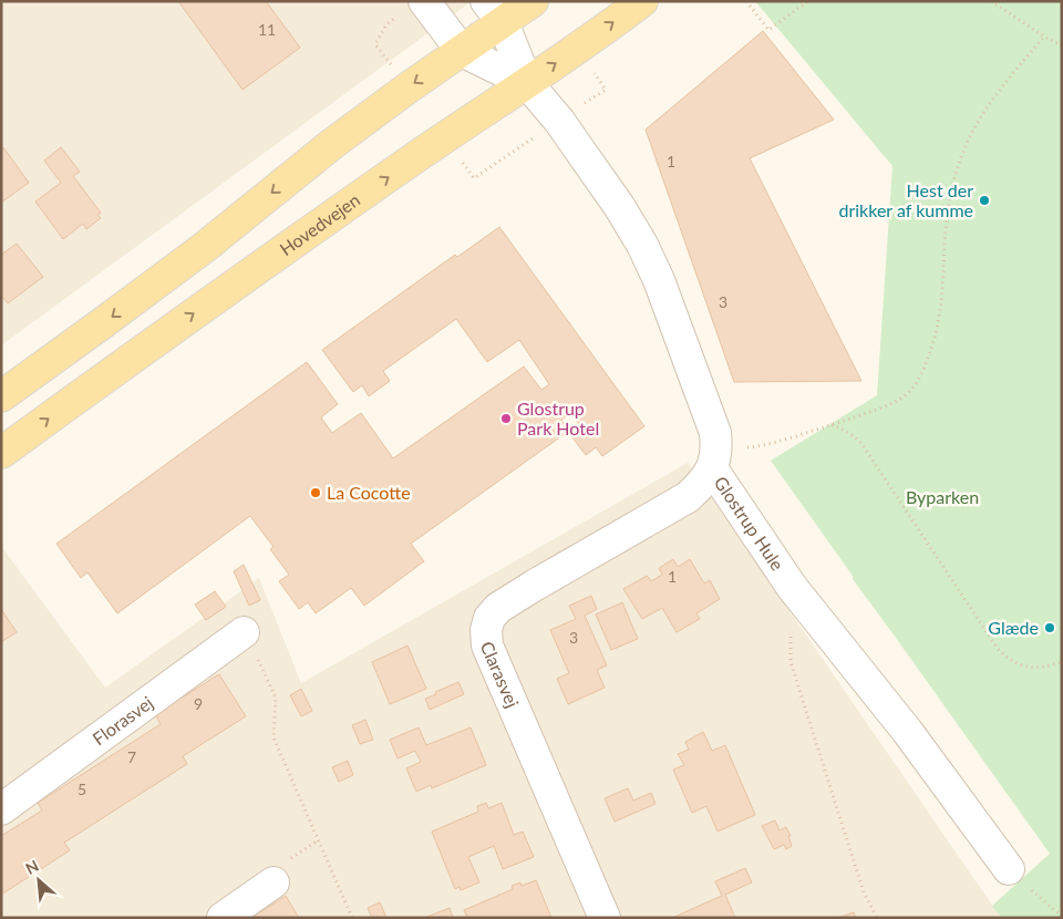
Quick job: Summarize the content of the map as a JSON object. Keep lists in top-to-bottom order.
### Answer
{
  "streets": {
    "main road": ["Hovedvejen"],
    "street": ["Glostrup Hule", "Clarasvej", "Florasvej"]
  },
  "crossings": [
    ["Hovedvejen", "Glostrup Hule"],
    ["Glostrup Hule", "Clarasvej"]
  ],
  "parks": ["Byparken"],
  "places": [
    "Hest der drikker af kumme",
    "Glostrup Park Hotel",
    "La Cocotte",
    "Glæde"
  ],
  "house_numbers": [
    "11",
    "1",
    "3",
    "1",
    "3",
    "9",
    "7",
    "5"
  ],
  "north": "top left"
}
